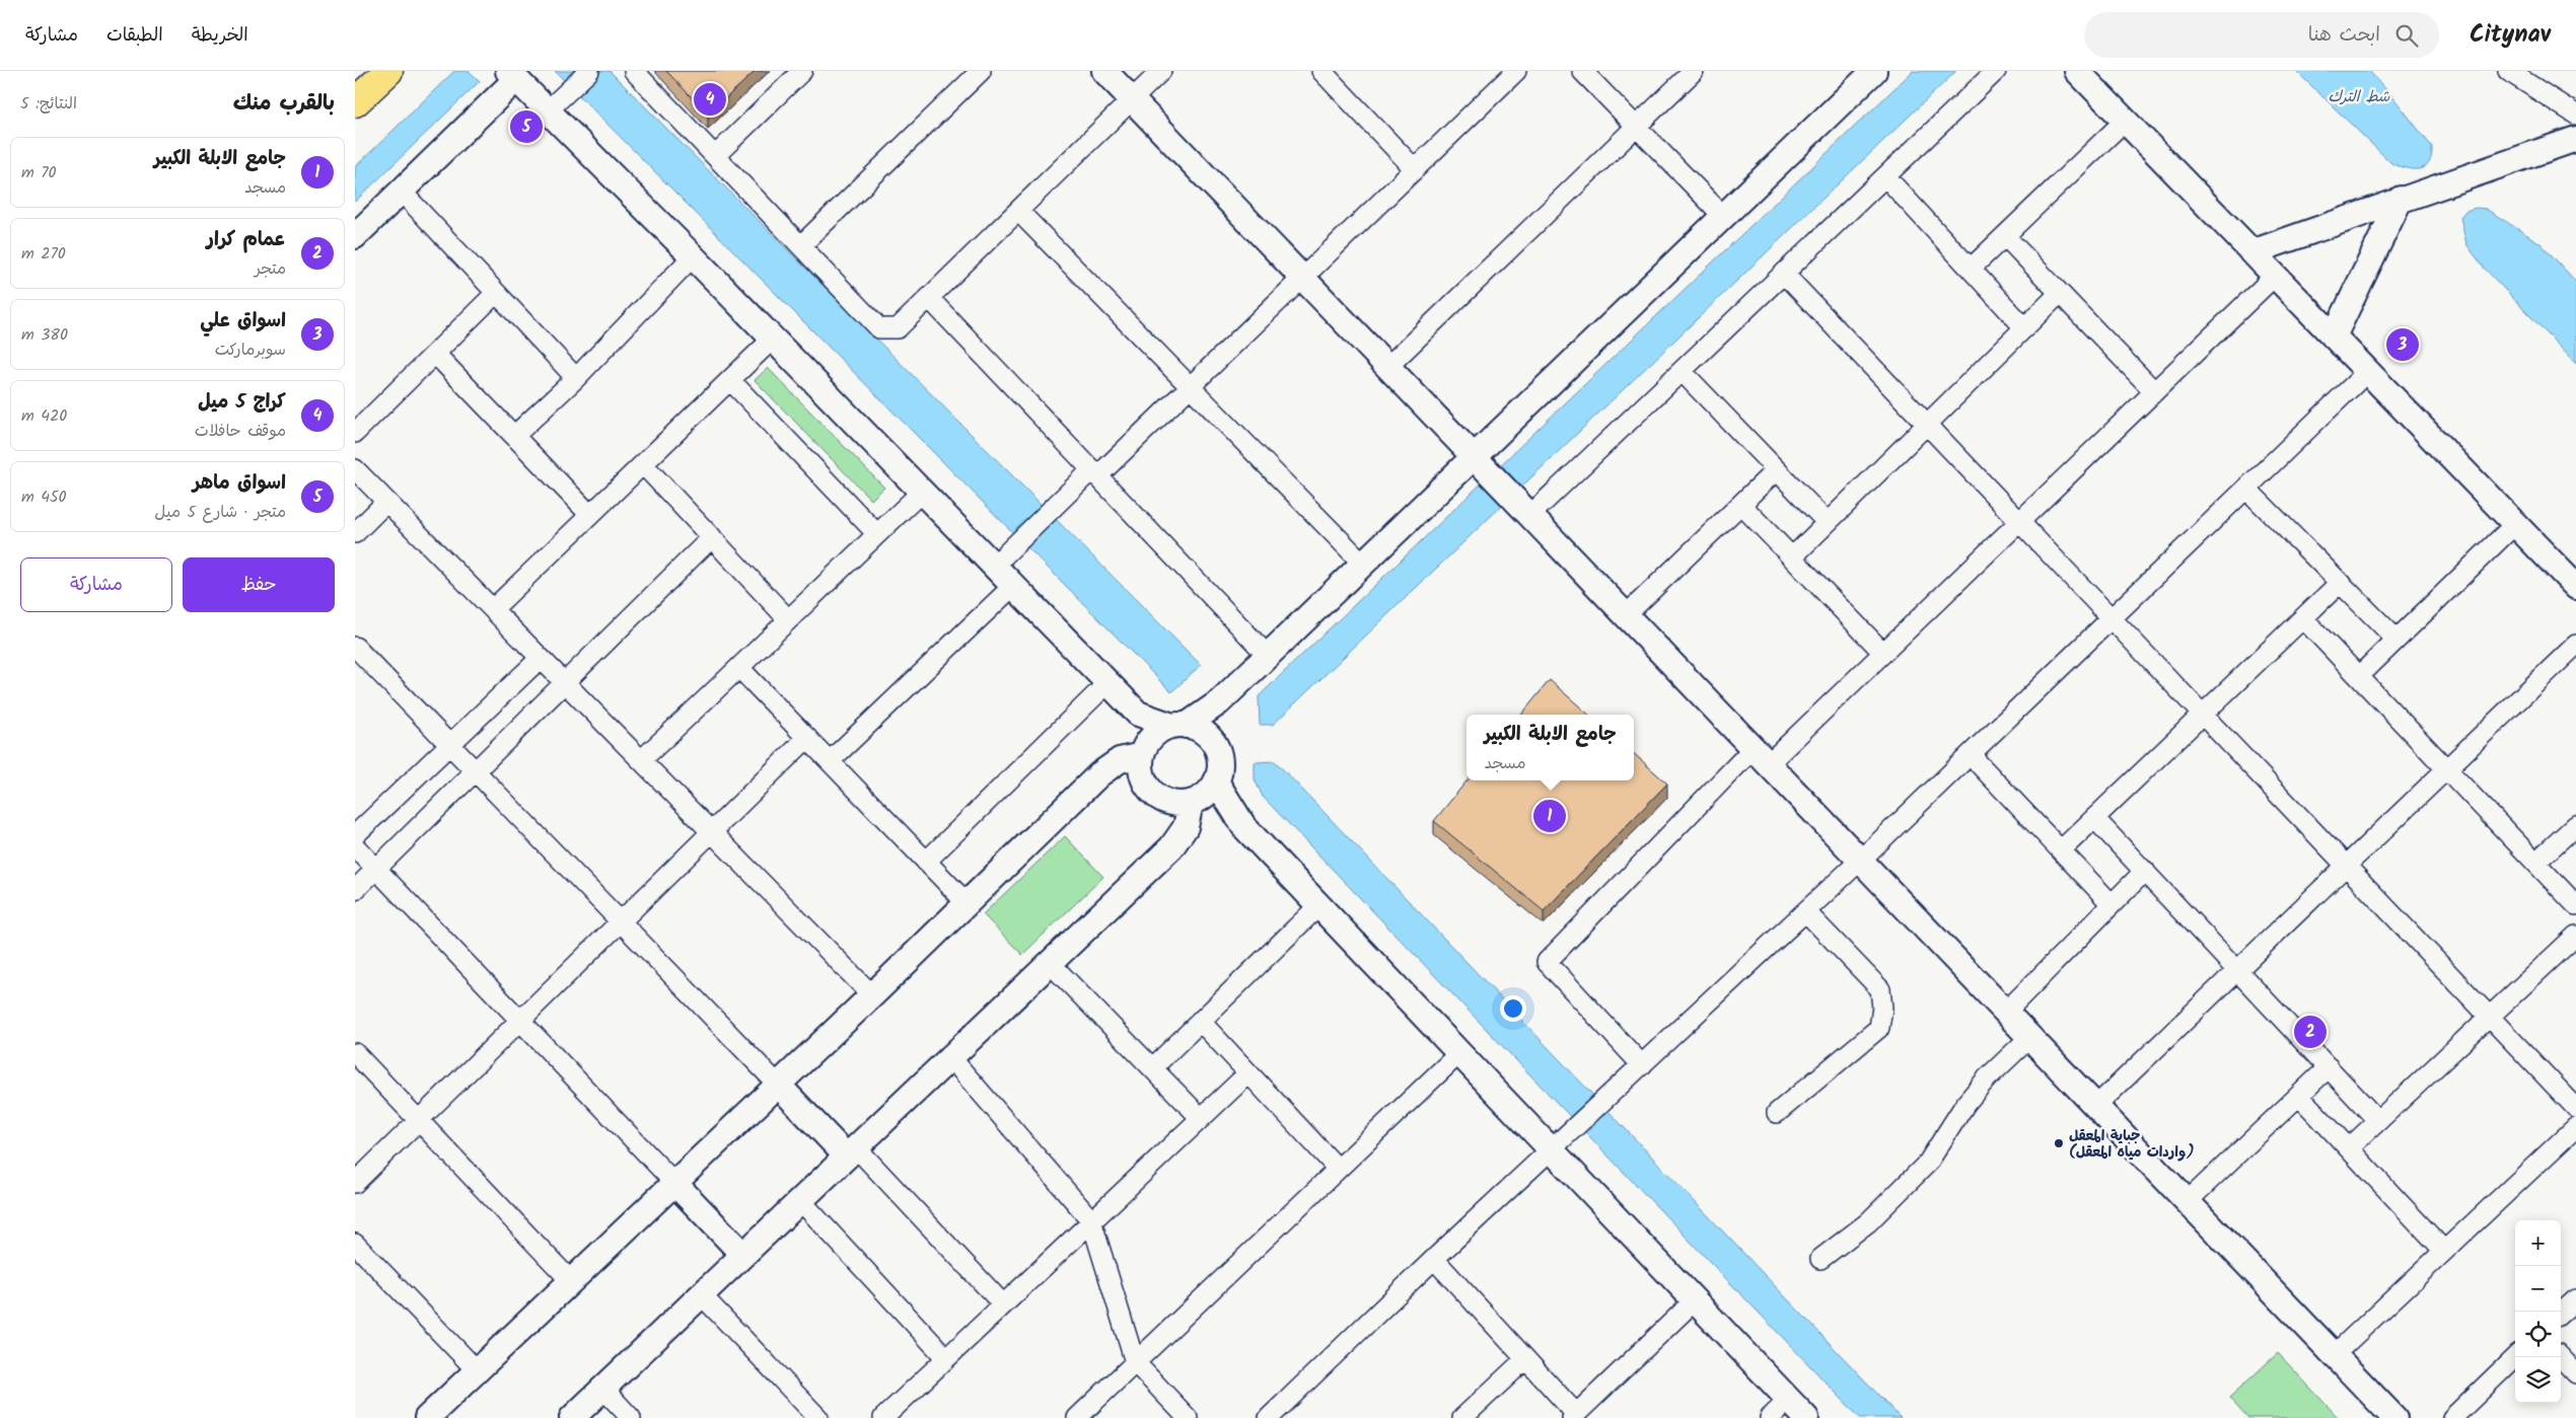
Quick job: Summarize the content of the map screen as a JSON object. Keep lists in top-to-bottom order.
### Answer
{
  "water": ["شط الترك"],
  "places": ["جباية المعقل (واردات مياه المعقل)"],
  "page": {
    "header": "Citynav",
    "search": "ابحث هنا",
    "nav": ["الخريطة", "الطبقات", "مشاركة"],
    "heading": ["بالقرب منك", "النتائج: 5"],
    "pins": [
      "4",
      "5",
      "3",
      "1",
      "2"
    ],
    "list": [
      {
        "mark": "1",
        "name": "جامع الابلة الكبير",
        "note": "مسجد",
        "value": "70 m"
      },
      {
        "mark": "2",
        "name": "عمام كرار",
        "note": "متجر",
        "value": "270 m"
      },
      {
        "mark": "3",
        "name": "اسواق علي",
        "note": "سوبرماركت",
        "value": "380 m"
      },
      {
        "mark": "4",
        "name": "كراج 5 ميل",
        "note": "موقف حافلات",
        "value": "420 m"
      },
      {
        "mark": "5",
        "name": "اسواق ماهر",
        "note": "متجر · شارع 5 ميل",
        "value": "450 m"
      }
    ],
    "buttons": ["حفظ", "مشاركة"],
    "popup": ["جامع الابلة الكبير", "مسجد"],
    "map_buttons": ["+", "−"]
  }
}
